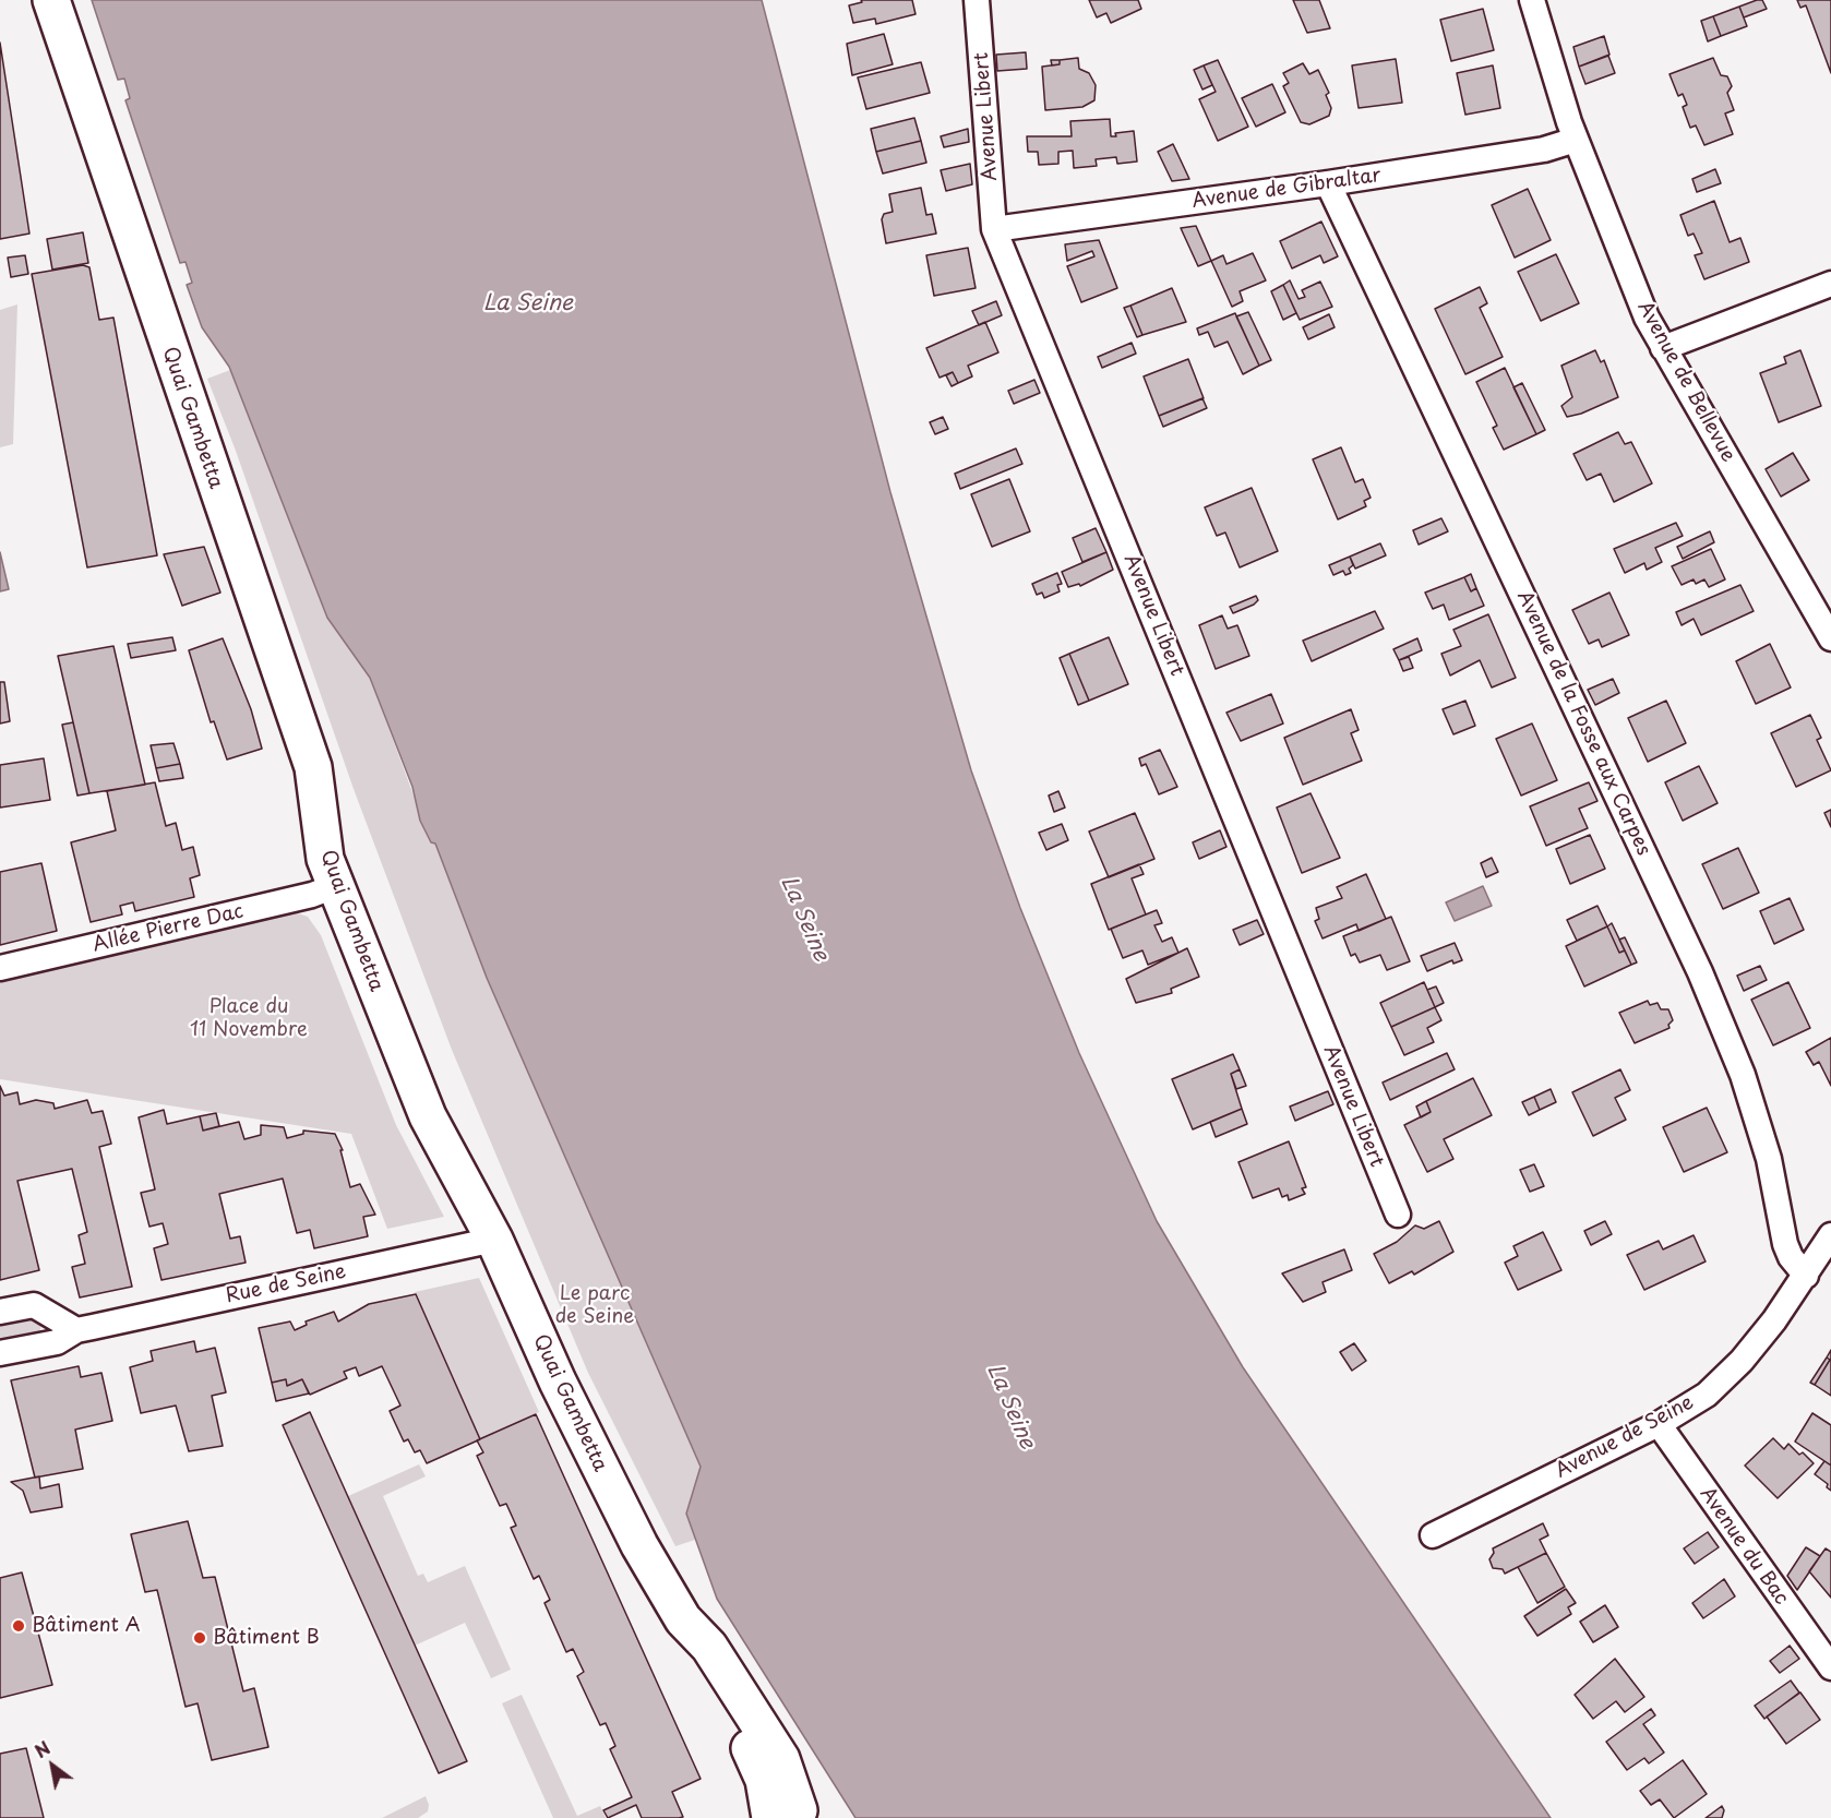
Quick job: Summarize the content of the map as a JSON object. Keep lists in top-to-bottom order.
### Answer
{
  "streets": {
    "main road": ["Quai Gambetta"],
    "street": [
      "Avenue Libert",
      "Avenue de Gibraltar",
      "Avenue de Bellevue",
      "Avenue de la Fosse aux Carpes",
      "Allée Pierre Dac",
      "Rue de Seine",
      "Avenue de Seine",
      "Avenue du Bac"
    ]
  },
  "crossings": [
    ["Avenue Libert", "Avenue de Gibraltar"],
    ["Avenue de Gibraltar", "Avenue de Bellevue"],
    ["Avenue de Gibraltar", "Avenue de la Fosse aux Carpes"],
    ["Quai Gambetta", "Allée Pierre Dac"],
    ["Quai Gambetta", "Rue de Seine"],
    ["Avenue de la Fosse aux Carpes", "Avenue de Seine"],
    ["Avenue de Seine", "Avenue du Bac"]
  ],
  "water": ["La Seine"],
  "parks": ["Place du 11 Novembre", "Le parc de Seine"],
  "places": ["Bâtiment A", "Bâtiment B"],
  "north": "top left"
}
